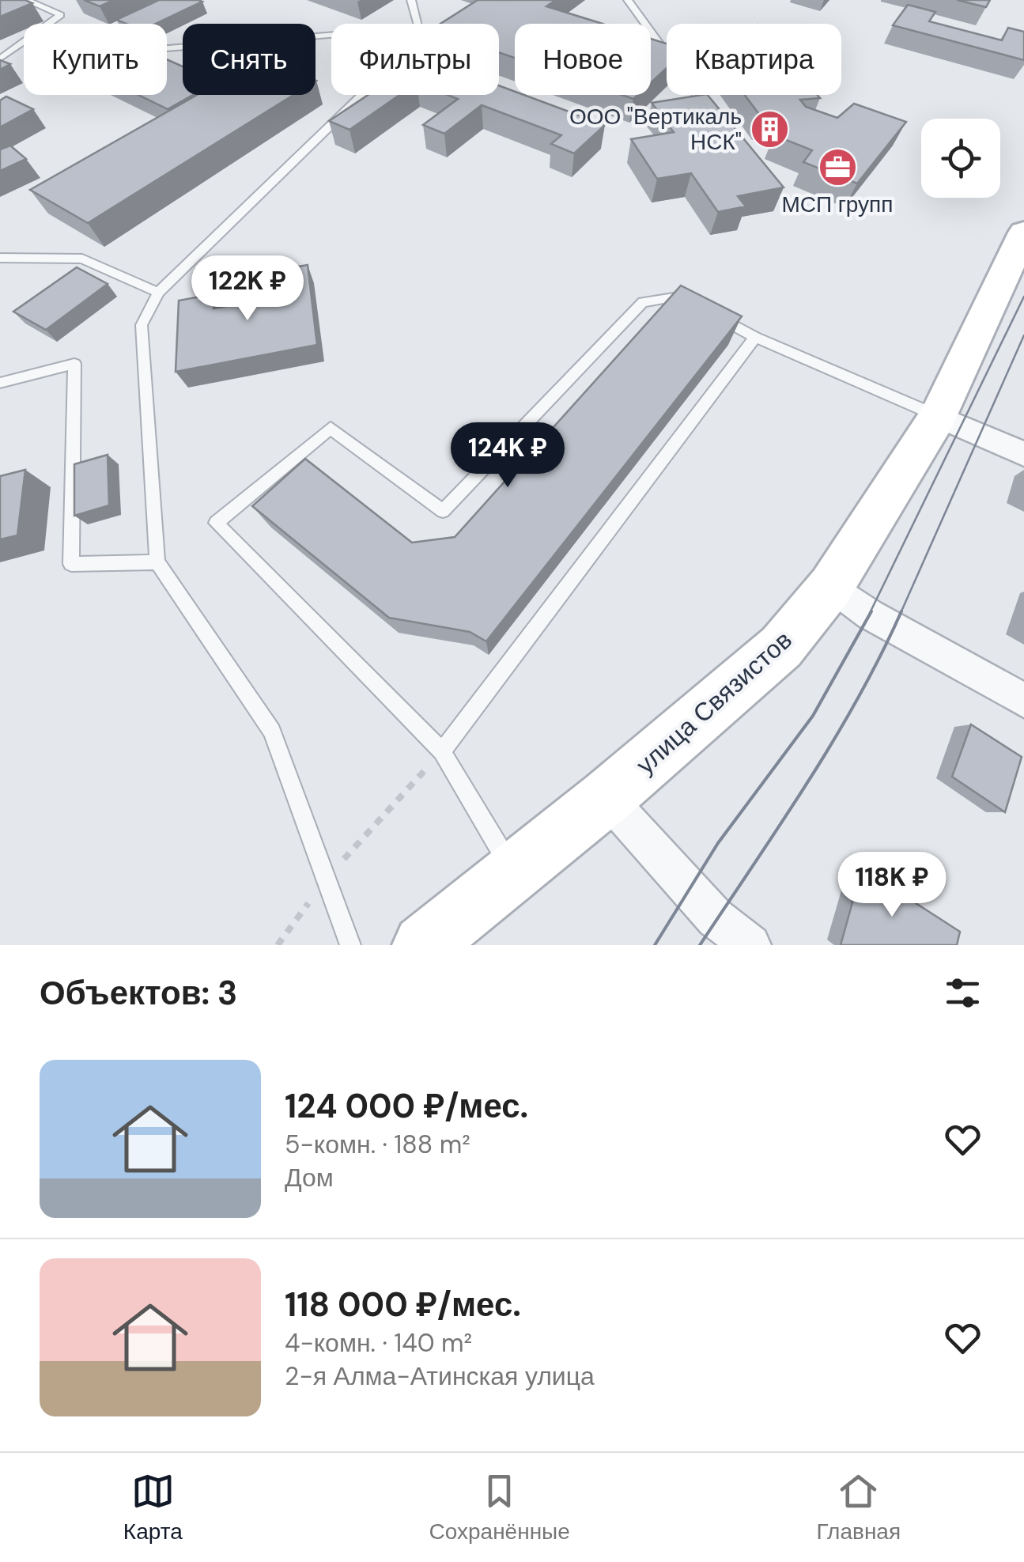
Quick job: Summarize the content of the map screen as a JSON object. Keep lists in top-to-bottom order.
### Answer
{
  "streets": {
    "street": ["улица Связистов"]
  },
  "places": {
    "building": ["ООО \"Вертикаль НСК\""],
    "office": ["МСП групп"]
  },
  "page": {
    "chip": [
      "Купить",
      "Снять",
      "Фильтры",
      "Новое",
      "Квартира"
    ],
    "price": ["122K ₽", "124K ₽", "118K ₽"],
    "heading": "Объектов: 3",
    "list": [
      {
        "name": "124 000 ₽/мес.",
        "note": "5-комн. · 188 m² · Дом"
      },
      {
        "name": "118 000 ₽/мес.",
        "note": "4-комн. · 140 m² · 2-я Алма-Атинская улица"
      }
    ],
    "tabs": ["Карта", "Сохранённые", "Главная"]
  }
}
